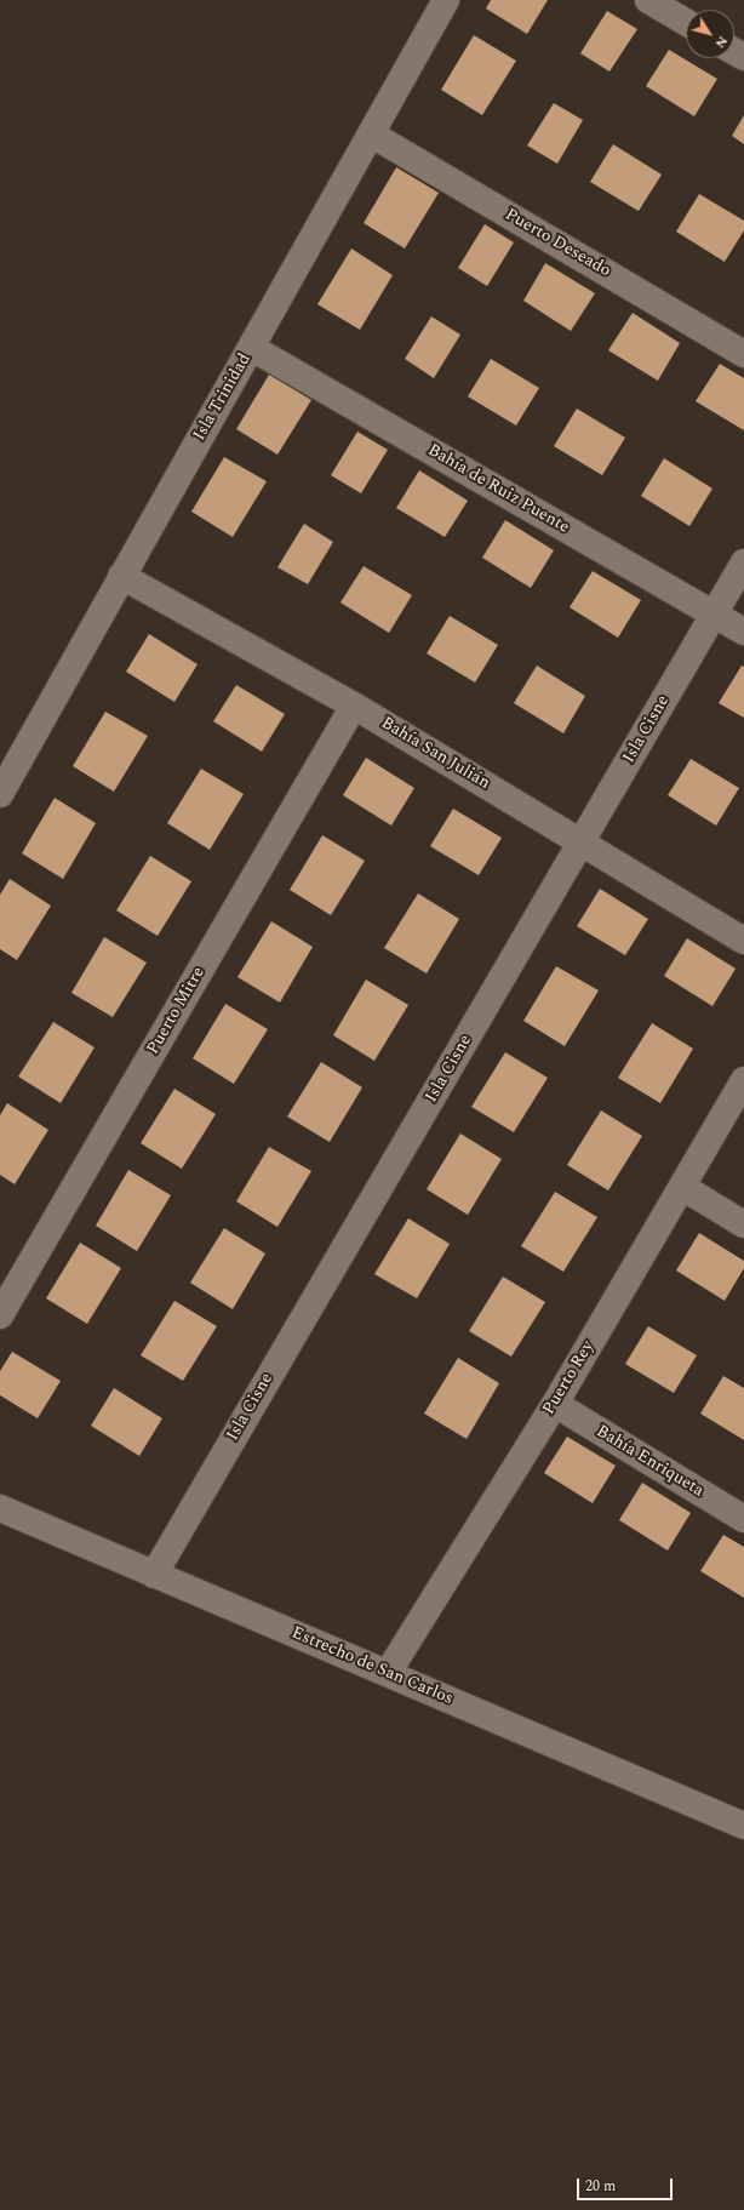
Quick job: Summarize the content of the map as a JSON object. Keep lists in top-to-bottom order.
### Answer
{
  "streets": {
    "street": [
      "Puerto Deseado",
      "Isla Trinidad",
      "Bahía de Ruiz Puente",
      "Isla Cisne",
      "Bahía San Julián",
      "Puerto Mitre",
      "Puerto Rey",
      "Bahía Enriqueta",
      "Estrecho de San Carlos"
    ]
  },
  "crossings": [
    ["Puerto Deseado", "Isla Trinidad"],
    ["Isla Trinidad", "Bahía de Ruiz Puente"],
    ["Isla Trinidad", "Bahía San Julián"],
    ["Bahía de Ruiz Puente", "Isla Cisne"],
    ["Isla Cisne", "Bahía San Julián"],
    ["Isla Cisne", "Estrecho de San Carlos"],
    ["Bahía San Julián", "Puerto Mitre"],
    ["Puerto Rey", "Bahía Enriqueta"],
    ["Puerto Rey", "Estrecho de San Carlos"]
  ],
  "scale_bar": "20 m",
  "north": "bottom right"
}
